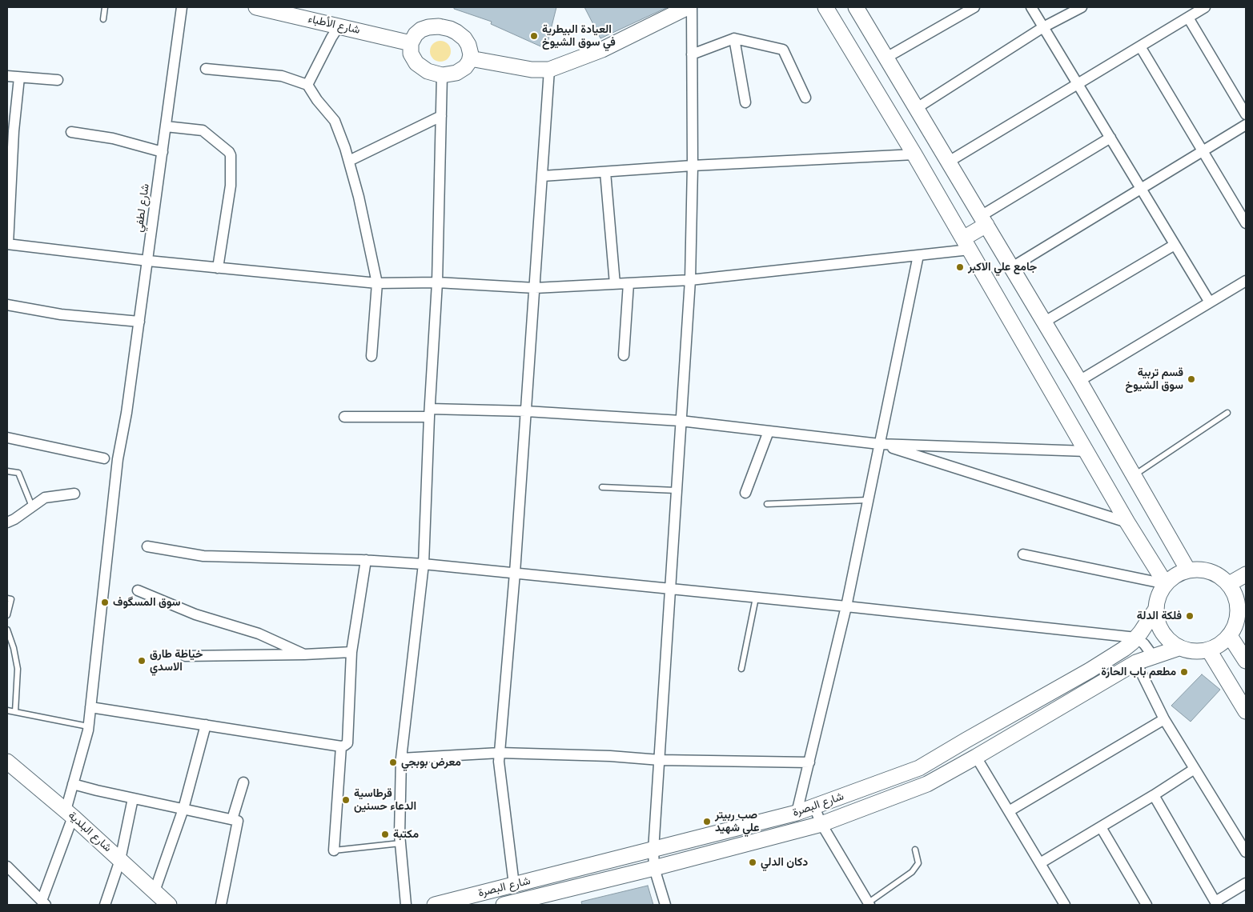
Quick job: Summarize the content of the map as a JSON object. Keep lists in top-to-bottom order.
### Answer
{
  "streets": {
    "main road": ["شارع الأطباء", "شارع البصرة", "شارع البلدية"],
    "street": ["شارع لطفي"]
  },
  "crossings": [
    ["شارع لطفي", "شارع البلدية"]
  ],
  "places": [
    "العيادة البيطرية في سوق الشيوخ",
    "جامع علي الاكبر",
    "قسم تربية سوق الشيوخ",
    "سوق المسگوف",
    "فلكة الدلة",
    "خياطة طارق الاسدي",
    "مطعم باب الحارة",
    "معرض بوبجي",
    "قرطاسية الدعاء حسنين",
    "صب ربيتر علي شهيد",
    "مكتبة",
    "دكان الدلي"
  ]
}
